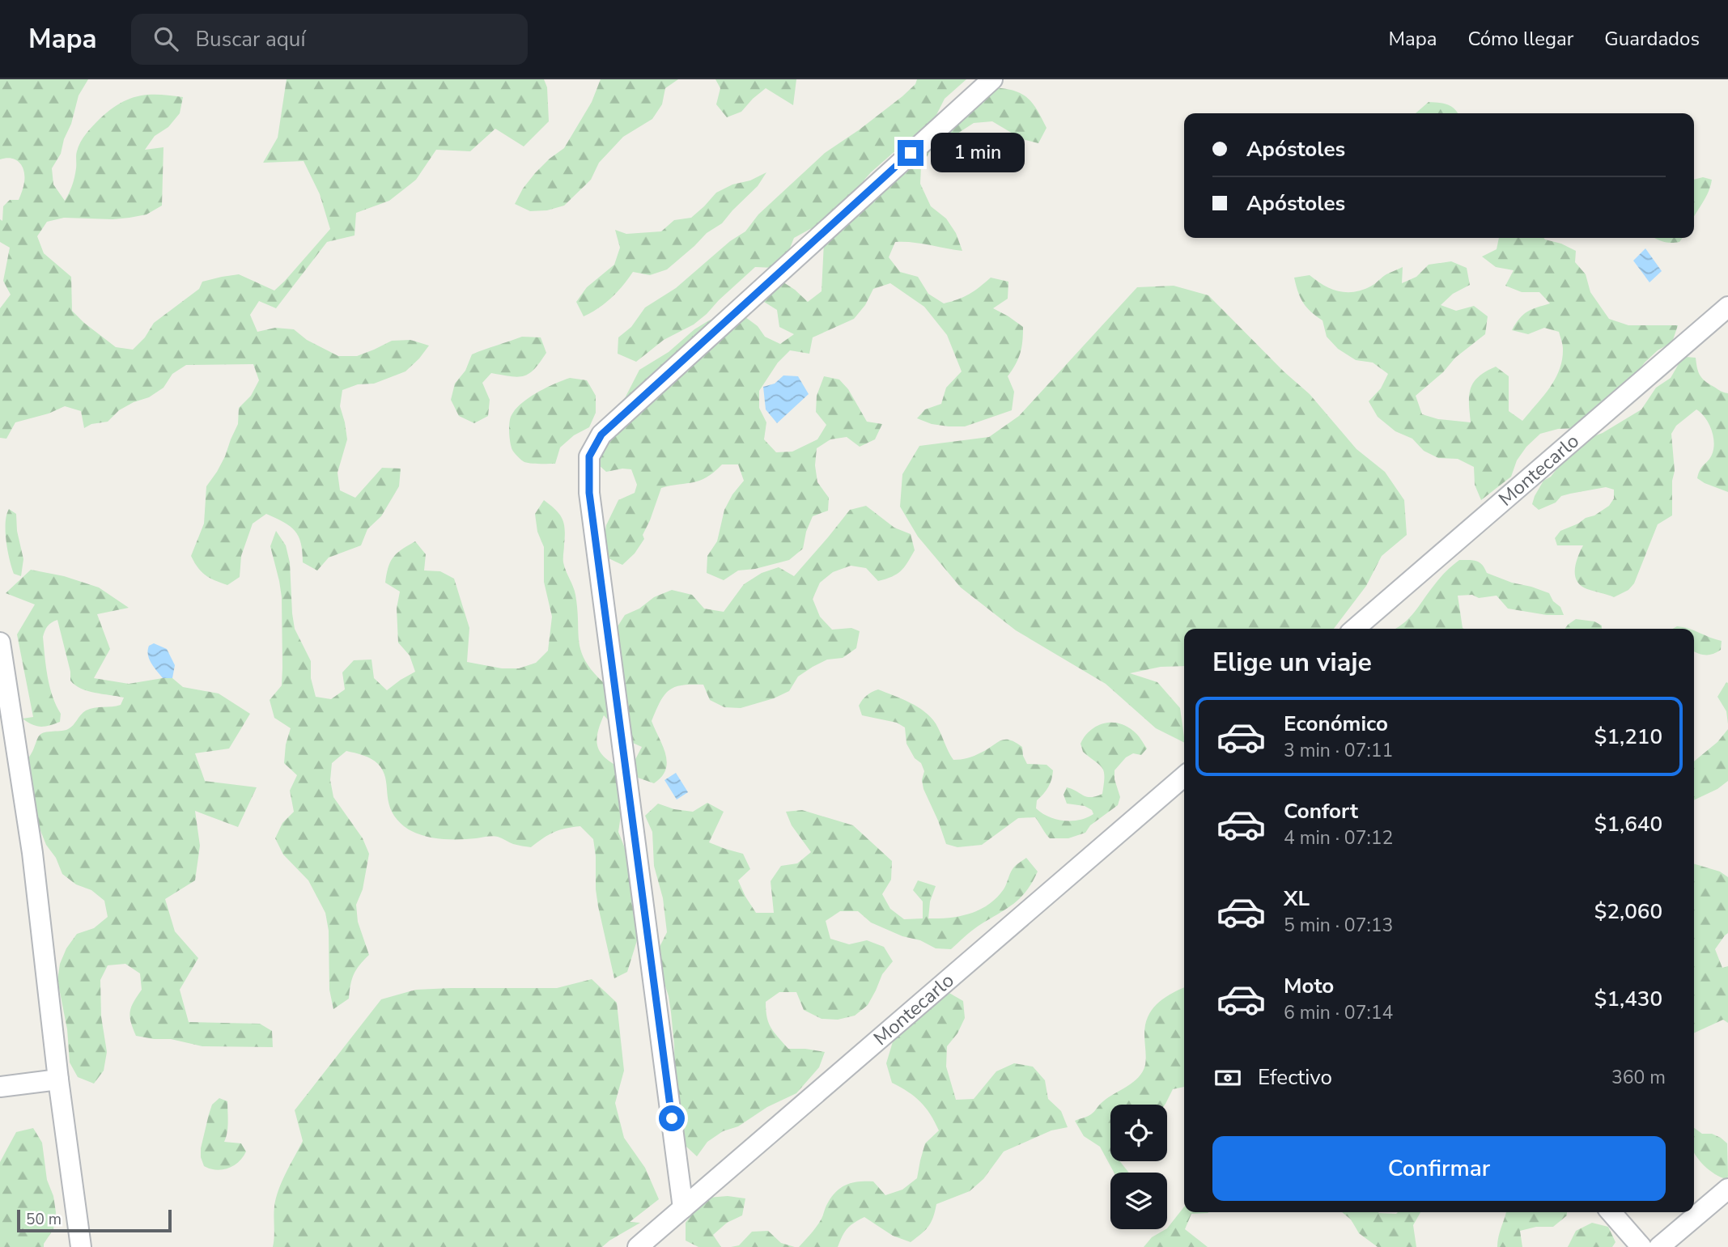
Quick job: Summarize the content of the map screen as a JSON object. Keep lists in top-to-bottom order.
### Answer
{
  "streets": {
    "street": ["Montecarlo"]
  },
  "scale_bar": "50 m",
  "page": {
    "header": "Mapa",
    "search": "Buscar aquí",
    "nav": ["Mapa", "Cómo llegar", "Guardados"],
    "banner": ["Apóstoles", "Apóstoles"],
    "bubble": "1 min",
    "heading": "Elige un viaje",
    "list": [
      {
        "name": "Económico",
        "note": "3 min · 07:11",
        "value": "$1,210"
      },
      {
        "name": "Confort",
        "note": "4 min · 07:12",
        "value": "$1,640"
      },
      {
        "name": "XL",
        "note": "5 min · 07:13",
        "value": "$2,060"
      },
      {
        "name": "Moto",
        "note": "6 min · 07:14",
        "value": "$1,430"
      }
    ],
    "pay": ["Efectivo", "360 m"],
    "buttons": "Confirmar",
    "scale": "50 m"
  }
}
